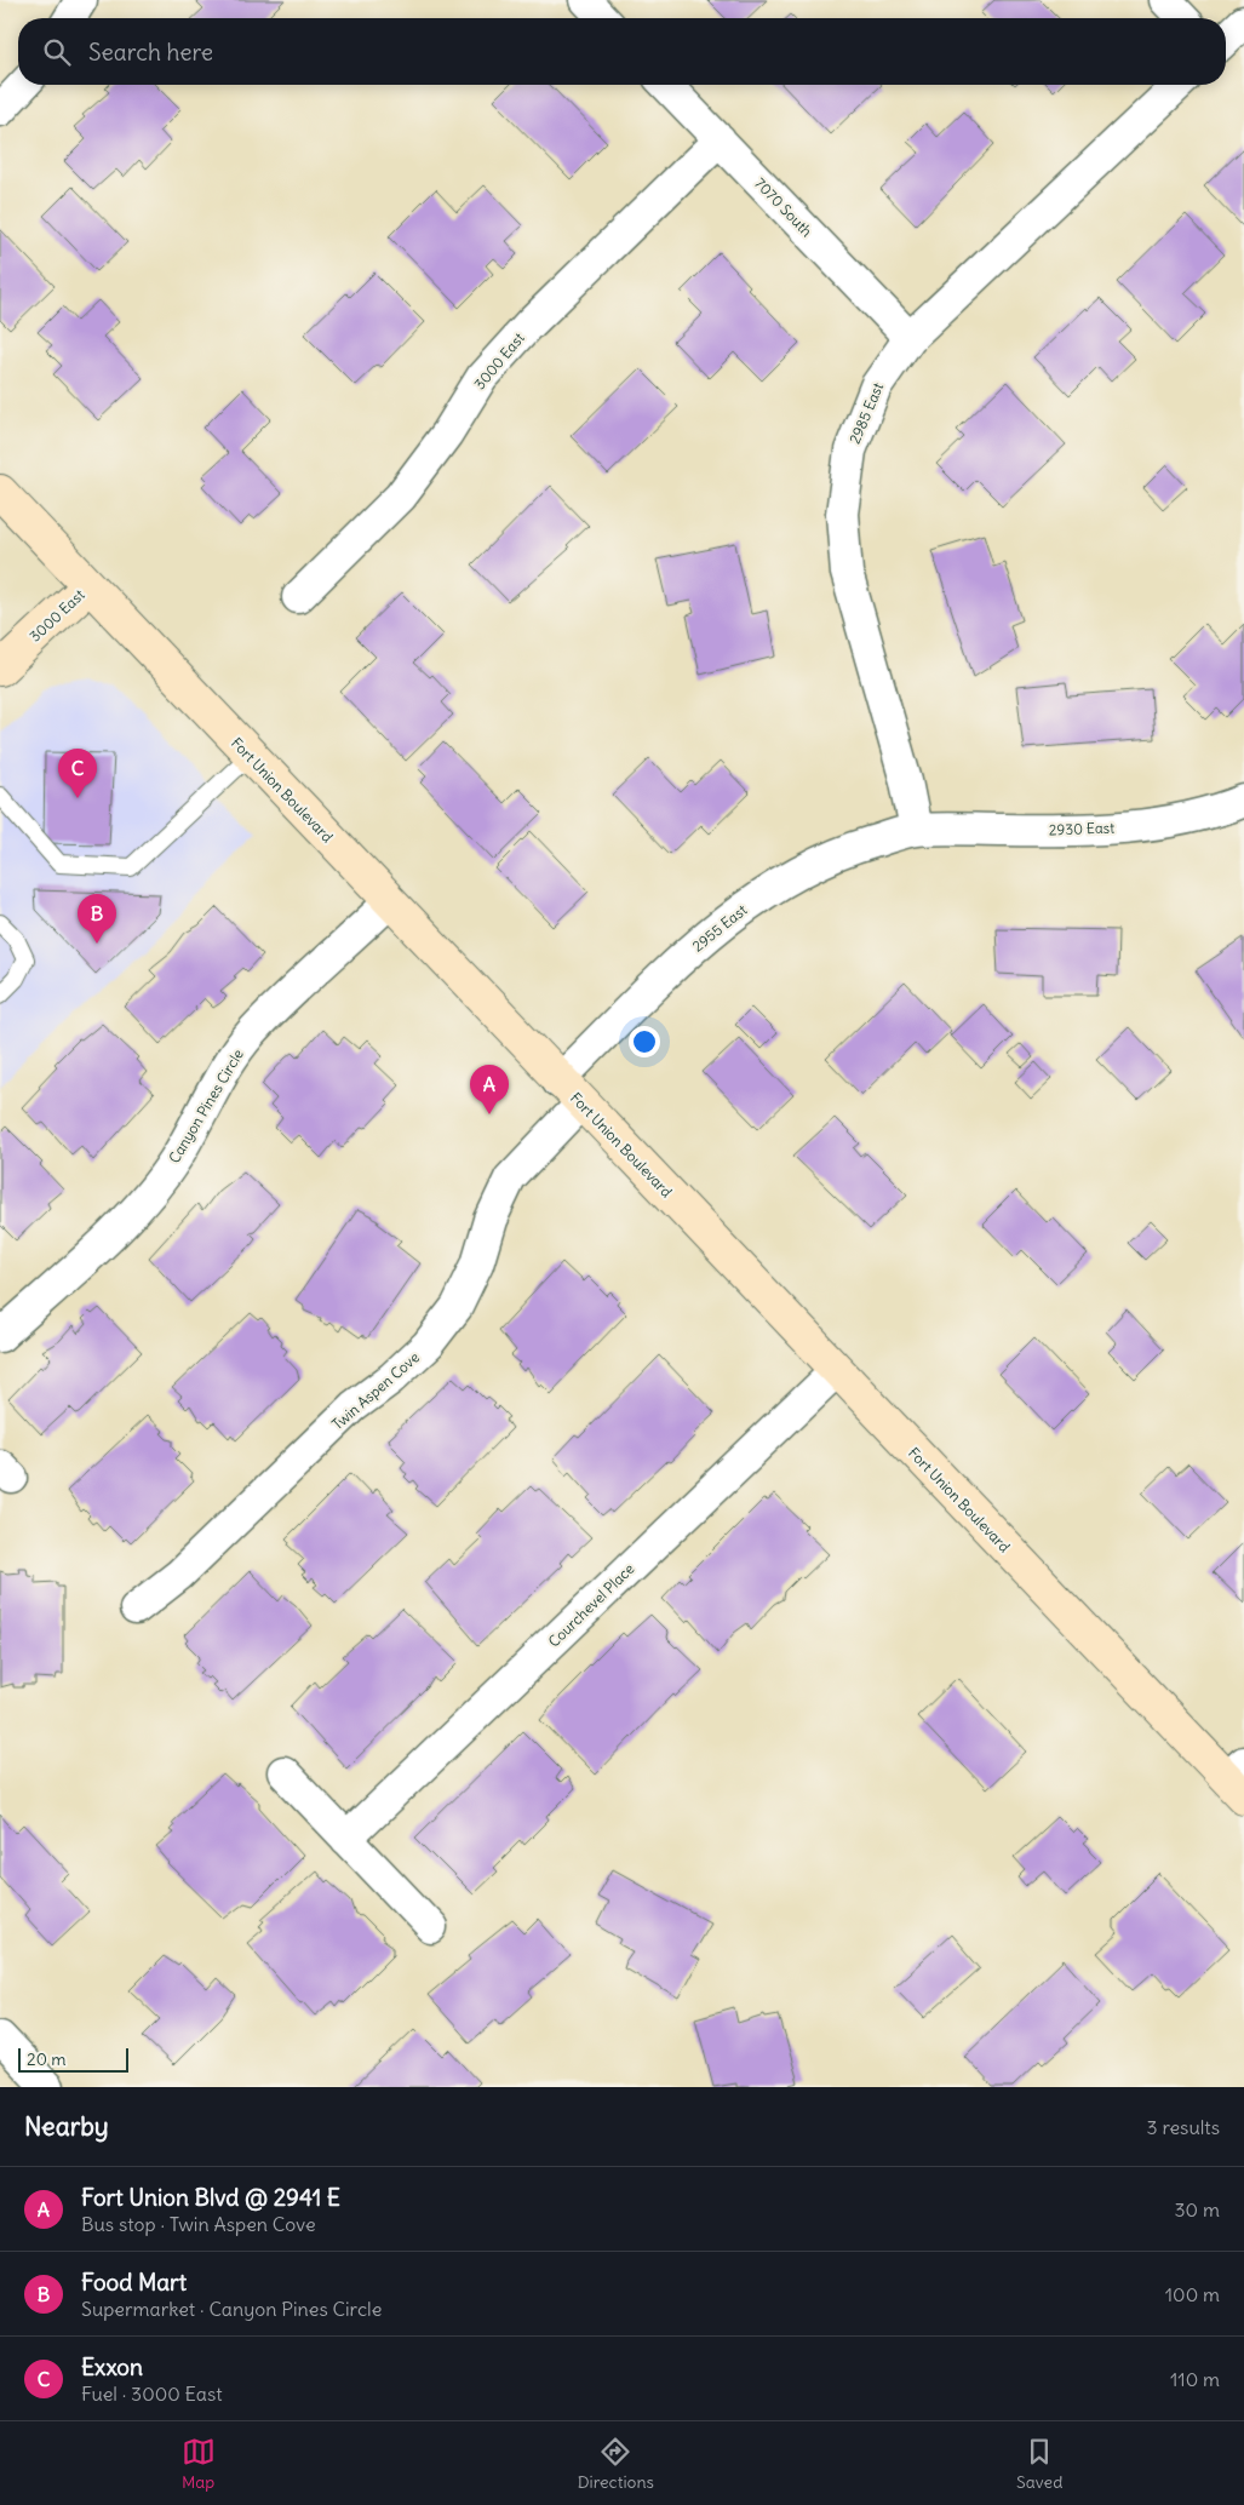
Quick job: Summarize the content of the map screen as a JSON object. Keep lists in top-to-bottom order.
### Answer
{
  "streets": {
    "main road": ["3000 East", "Fort Union Boulevard"],
    "street": [
      "7070 South",
      "2985 East",
      "2930 East",
      "2955 East",
      "Canyon Pines Circle",
      "Twin Aspen Cove",
      "Courchevel Place"
    ]
  },
  "crossings": [
    ["7070 South", "3000 East"],
    ["7070 South", "2985 East"],
    ["3000 East", "Fort Union Boulevard"],
    ["2985 East", "2930 East"],
    ["2985 East", "2955 East"],
    ["Fort Union Boulevard", "2955 East"],
    ["Fort Union Boulevard", "Canyon Pines Circle"],
    ["Fort Union Boulevard", "Twin Aspen Cove"],
    ["Fort Union Boulevard", "Courchevel Place"],
    ["2930 East", "2955 East"],
    ["2955 East", "Twin Aspen Cove"]
  ],
  "scale_bar": "20 m",
  "page": {
    "search": "Search here",
    "pins": ["C", "B", "A"],
    "scale": "20 m",
    "heading": ["Nearby", "3 results"],
    "list": [
      {
        "mark": "A",
        "name": "Fort Union Blvd @ 2941 E",
        "note": "Bus stop · Twin Aspen Cove",
        "value": "30 m"
      },
      {
        "mark": "B",
        "name": "Food Mart",
        "note": "Supermarket · Canyon Pines Circle",
        "value": "100 m"
      },
      {
        "mark": "C",
        "name": "Exxon",
        "note": "Fuel · 3000 East",
        "value": "110 m"
      }
    ],
    "nav": ["Map", "Directions", "Saved"]
  }
}
